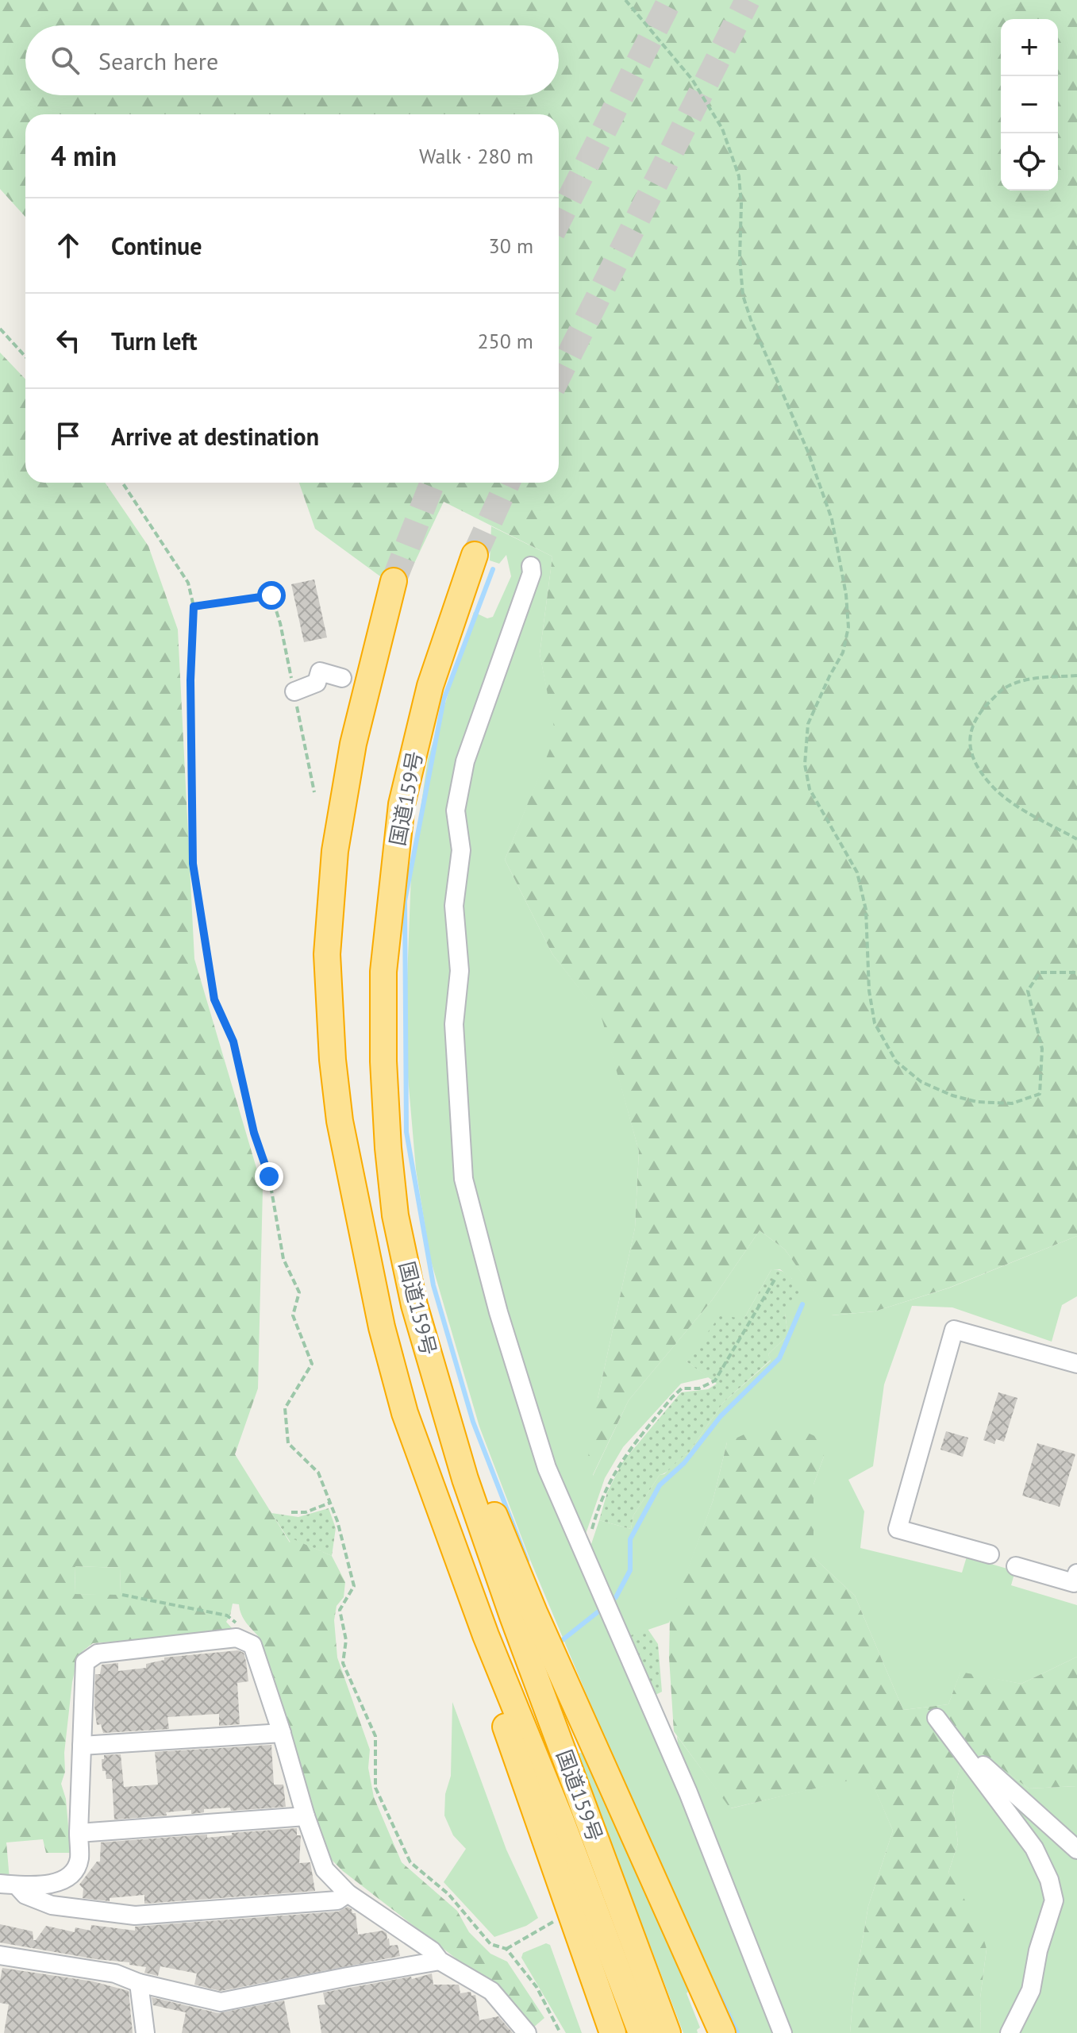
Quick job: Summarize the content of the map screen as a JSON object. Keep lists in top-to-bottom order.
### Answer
{
  "streets": {
    "highway": ["国道159号"]
  },
  "page": {
    "map_buttons": ["+", "−"],
    "search": "Search here",
    "heading": ["4 min", "Walk · 280 m"],
    "list": [
      ["Continue", "30 m"],
      ["Turn left", "250 m"],
      "Arrive at destination"
    ]
  }
}
